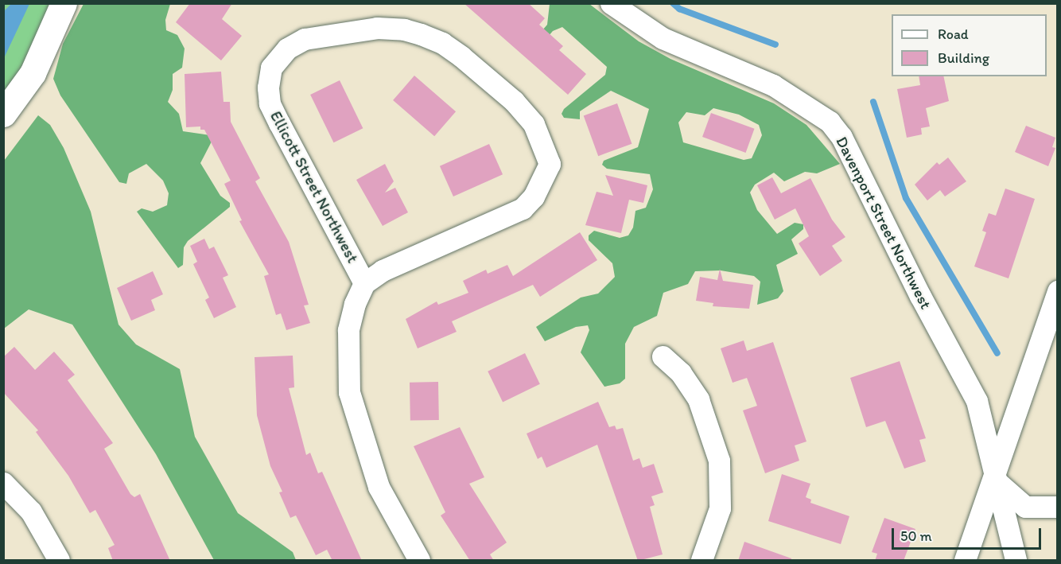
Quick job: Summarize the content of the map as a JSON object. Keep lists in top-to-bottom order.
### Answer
{
  "streets": {
    "street": ["Ellicott Street Northwest", "Davenport Street Northwest"]
  },
  "legend": ["Road", "Building"],
  "scale_bar": "50 m"
}
